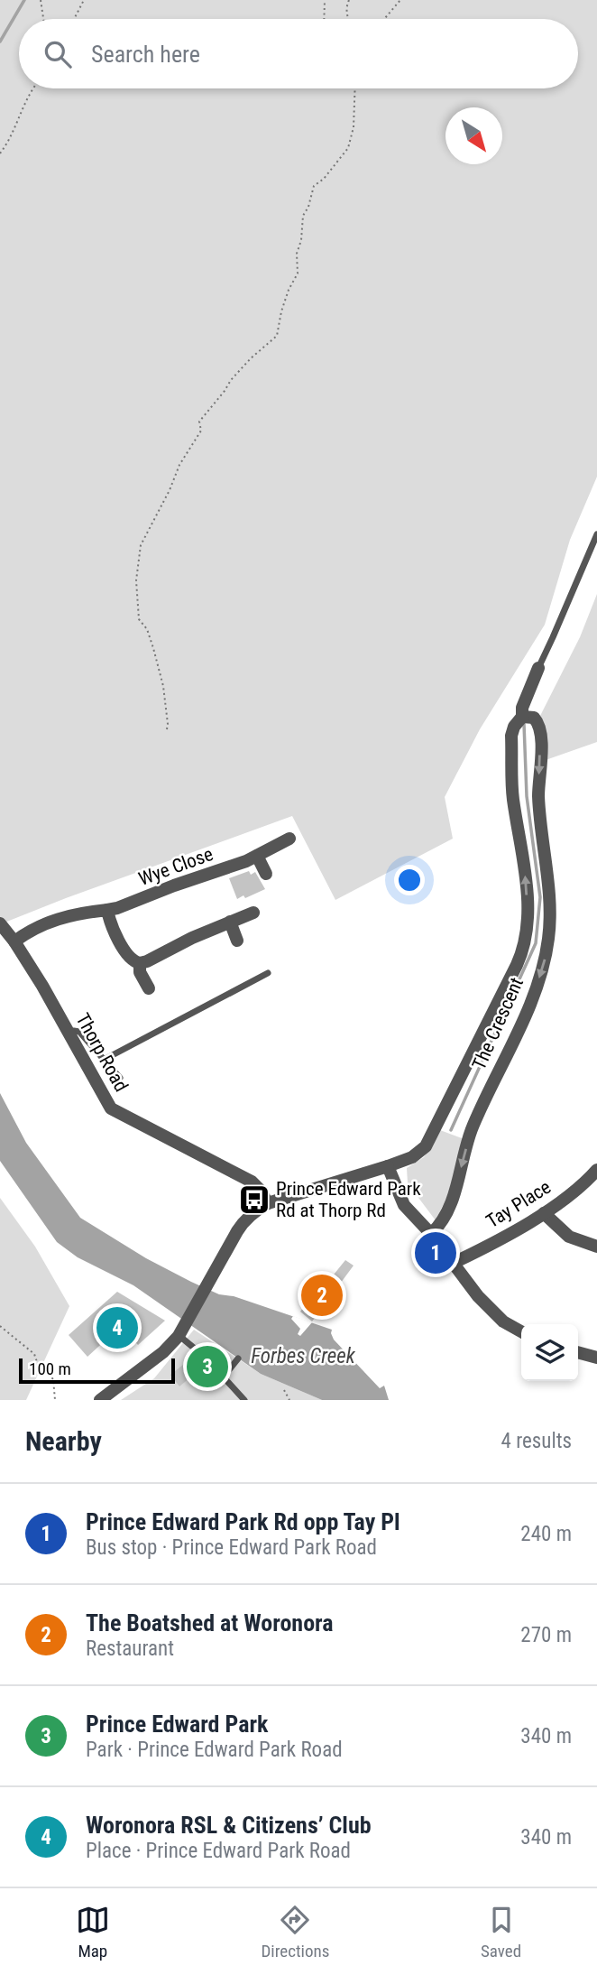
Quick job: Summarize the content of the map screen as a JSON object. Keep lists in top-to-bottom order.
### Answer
{
  "streets": {
    "street": [
      "Wye Close",
      "The Crescent",
      "Thorp Road",
      "Tay Place"
    ]
  },
  "crossings": [
    ["Wye Close", "Thorp Road"],
    ["The Crescent", "Thorp Road"]
  ],
  "water": ["Forbes Creek"],
  "places": {
    "bus stop": ["Prince Edward Park Rd at Thorp Rd"]
  },
  "scale_bar": "100 m",
  "north": "bottom right",
  "page": {
    "search": "Search here",
    "pins": [
      "1",
      "2",
      "4",
      "3"
    ],
    "scale": "100 m",
    "heading": ["Nearby", "4 results"],
    "list": [
      {
        "mark": "1",
        "name": "Prince Edward Park Rd opp Tay Pl",
        "note": "Bus stop · Prince Edward Park Road",
        "value": "240 m"
      },
      {
        "mark": "2",
        "name": "The Boatshed at Woronora",
        "note": "Restaurant",
        "value": "270 m"
      },
      {
        "mark": "3",
        "name": "Prince Edward Park",
        "note": "Park · Prince Edward Park Road",
        "value": "340 m"
      },
      {
        "mark": "4",
        "name": "Woronora RSL & Citizens’ Club",
        "note": "Place · Prince Edward Park Road",
        "value": "340 m"
      }
    ],
    "nav": ["Map", "Directions", "Saved"]
  }
}
